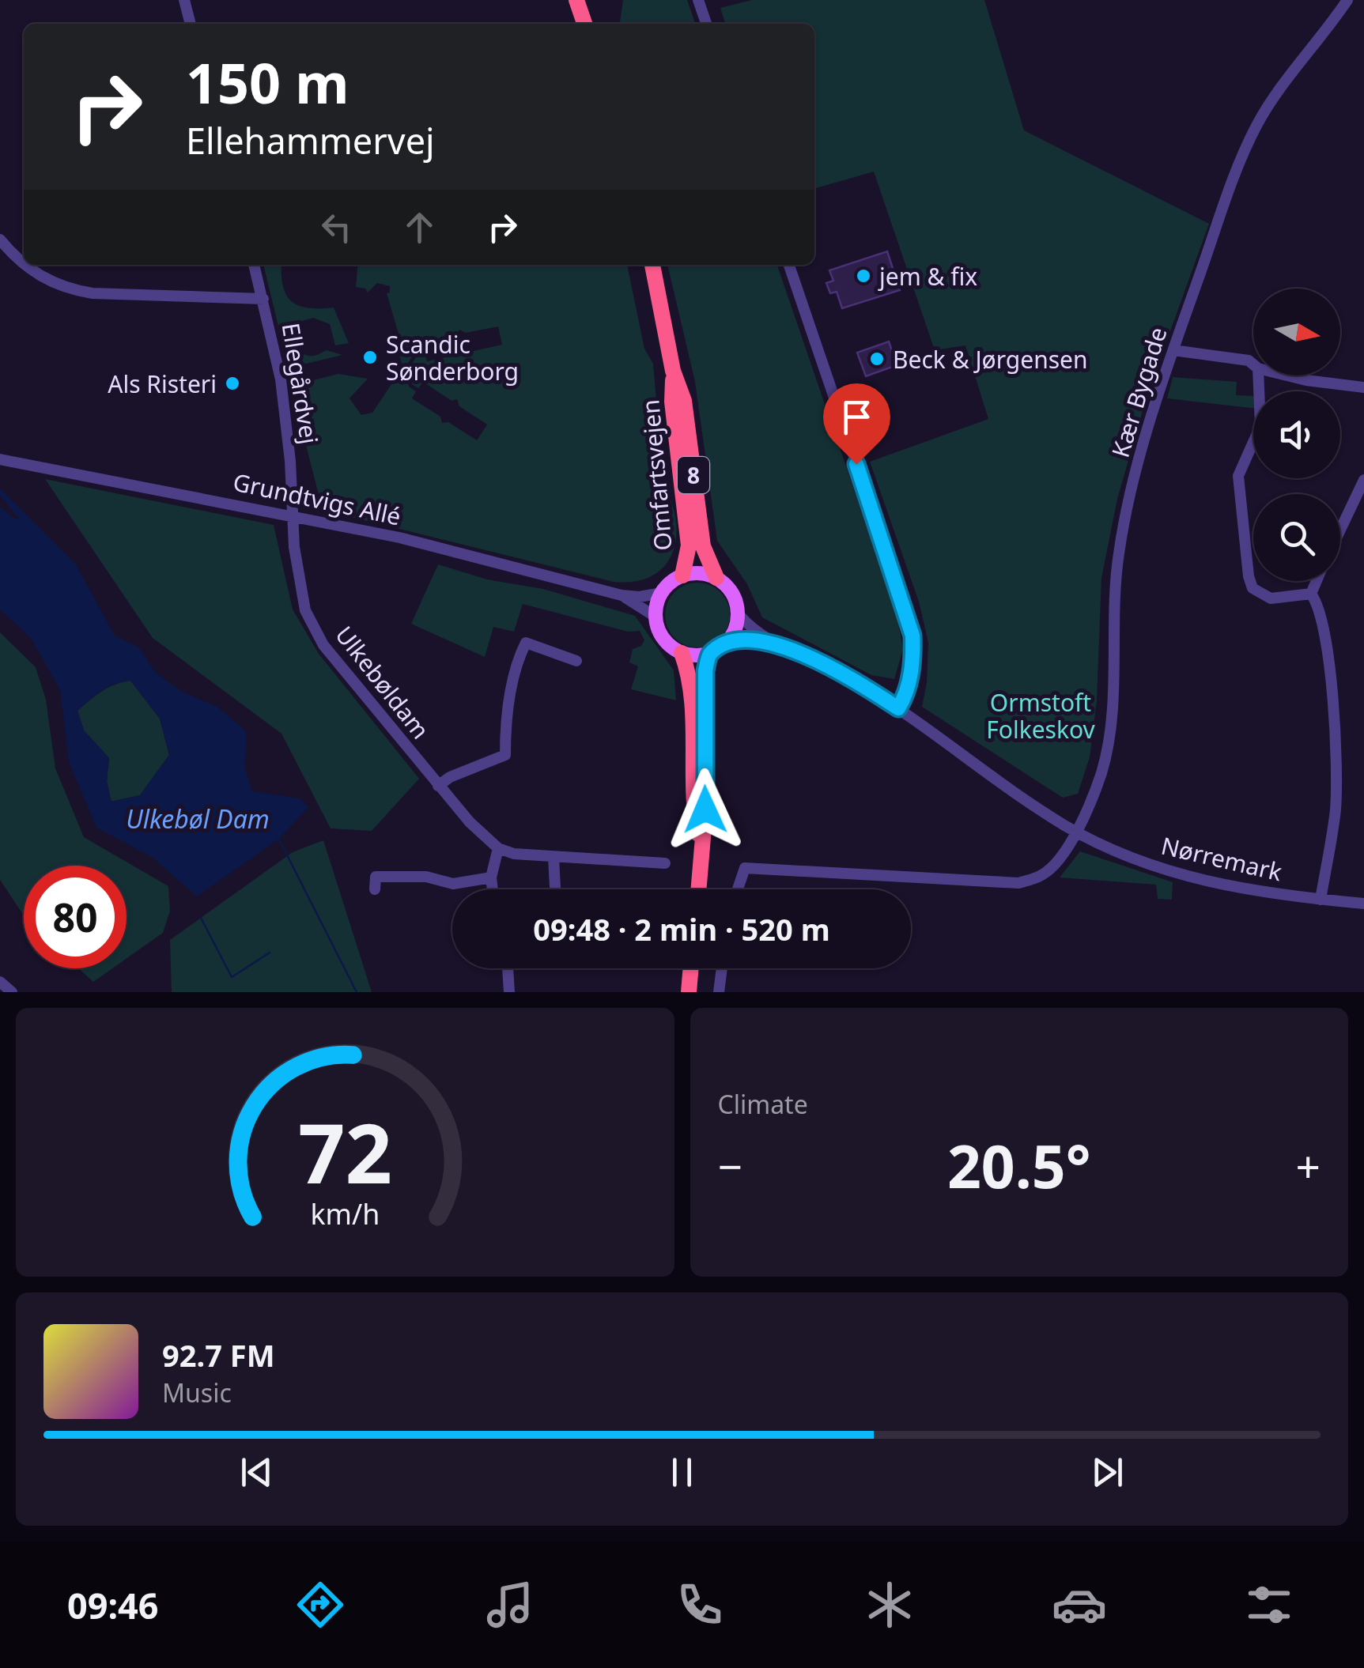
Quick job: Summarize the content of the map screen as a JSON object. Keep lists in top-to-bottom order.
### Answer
{
  "streets": {
    "highway": ["Omfartsvejen", "8"],
    "street": [
      "Ellegårdvej",
      "Kær Bygade",
      "Grundtvigs Allé",
      "Ulkebøldam",
      "Nørremark"
    ]
  },
  "crossings": [
    ["Ellegårdvej", "Grundtvigs Allé"],
    ["Ellegårdvej", "Ulkebøldam"],
    ["Kær Bygade", "Nørremark"],
    ["Omfartsvejen", "8"],
    ["Omfartsvejen", "Grundtvigs Allé"],
    ["8", "Grundtvigs Allé"],
    ["Grundtvigs Allé", "Ulkebøldam"]
  ],
  "water": ["Ulkebøl Dam"],
  "parks": ["Ormstoft Folkeskov"],
  "places": [
    "jem & fix",
    "Scandic Sønderborg",
    "Beck & Jørgensen",
    "Als Risteri"
  ],
  "north": "right",
  "page": {
    "turn": ["150 m", "Ellehammervej"],
    "limit": "80",
    "trip": "09:48 · 2 min · 520 m",
    "tile": "Climate",
    "heat": ["−", "20.5°", "+"],
    "song": ["92.7 FM", "Music"],
    "tabs": "09:46",
    "gauge": ["72", "km/h"]
  }
}
